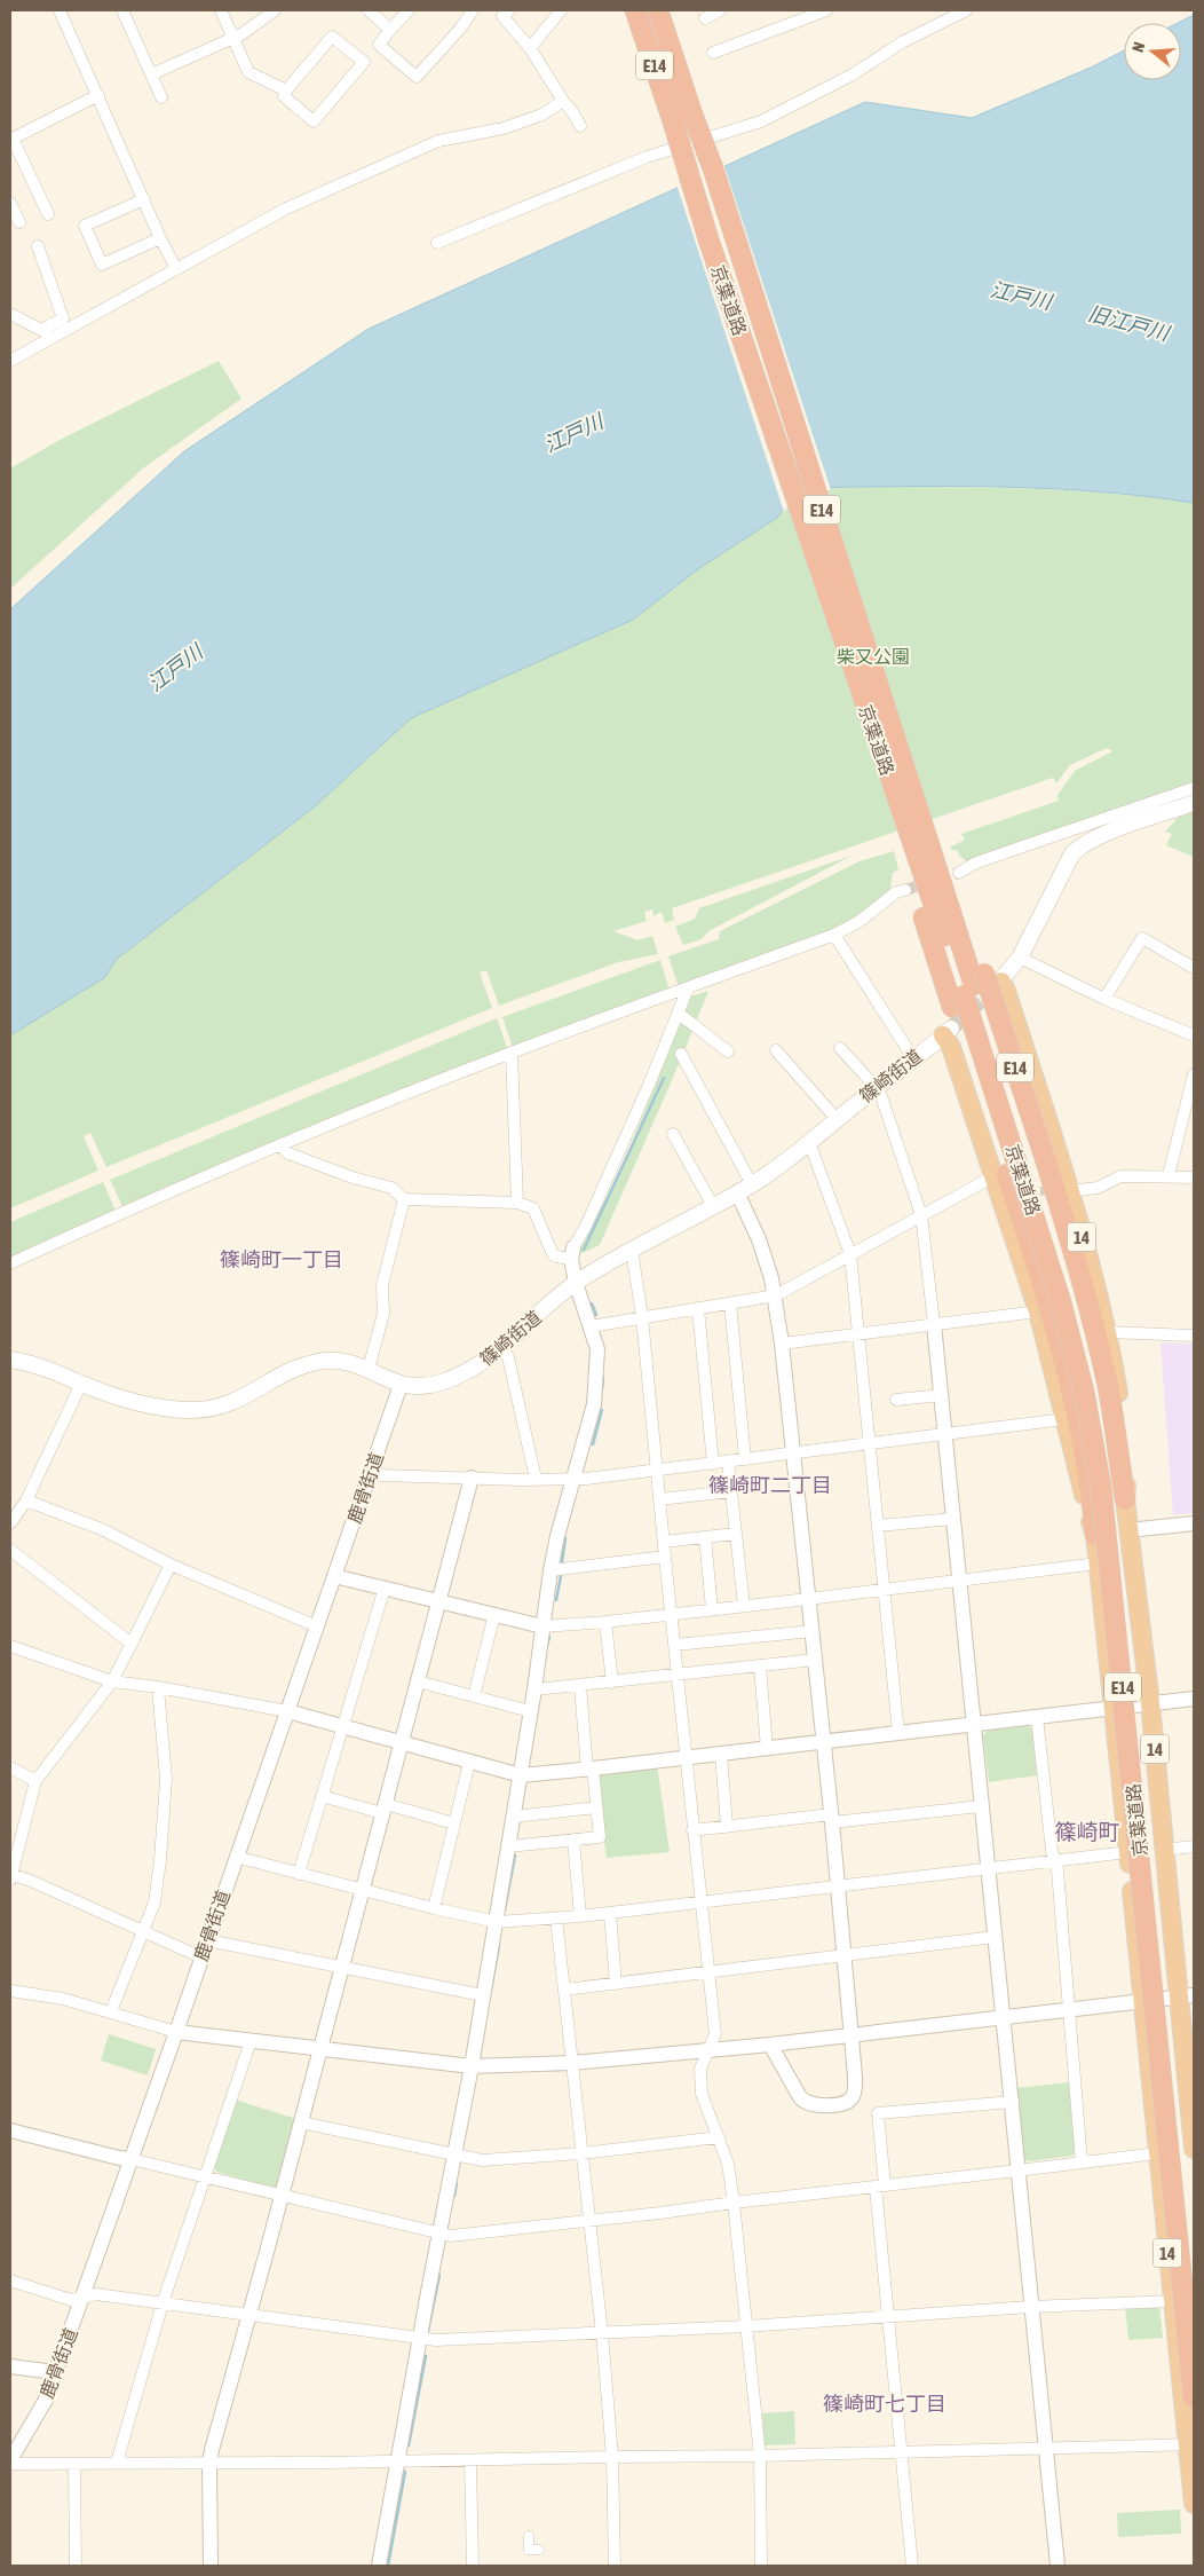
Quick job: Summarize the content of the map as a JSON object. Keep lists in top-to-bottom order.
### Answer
{
  "streets": {
    "highway": ["E14", "京葉道路", "14"],
    "main road": ["篠崎街道"],
    "street": ["鹿骨街道"]
  },
  "crossings": [
    ["E14", "京葉道路"],
    ["京葉道路", "篠崎街道"],
    ["篠崎街道", "鹿骨街道"]
  ],
  "districts": [
    "篠崎町一丁目",
    "篠崎町二丁目",
    "篠崎町",
    "篠崎町七丁目"
  ],
  "water": ["江戸川", "旧江戸川"],
  "parks": ["柴又公園"],
  "north": "left"
}
